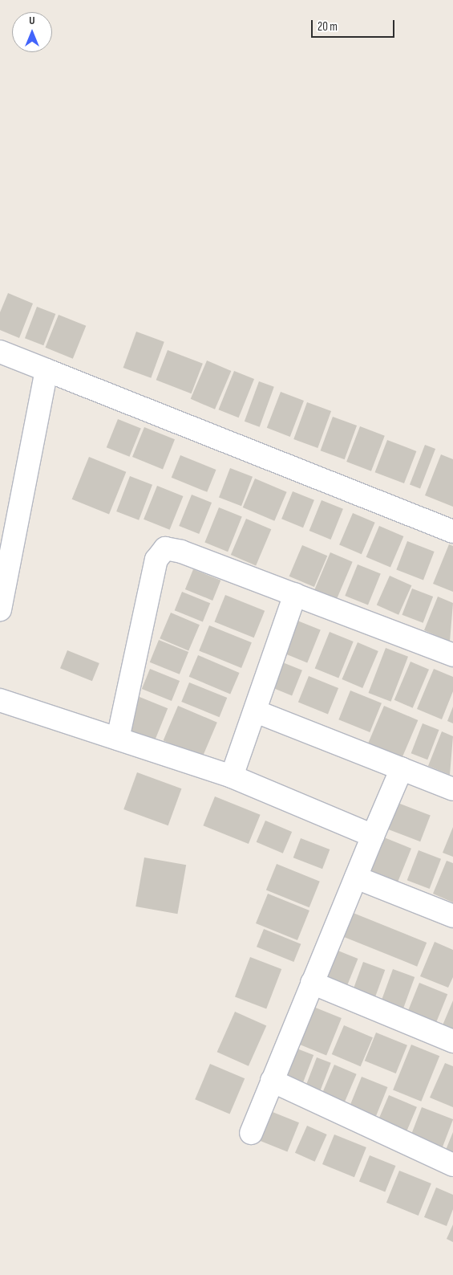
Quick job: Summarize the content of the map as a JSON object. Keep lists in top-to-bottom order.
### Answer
{
  "scale_bar": "20 m",
  "north": "top"
}
